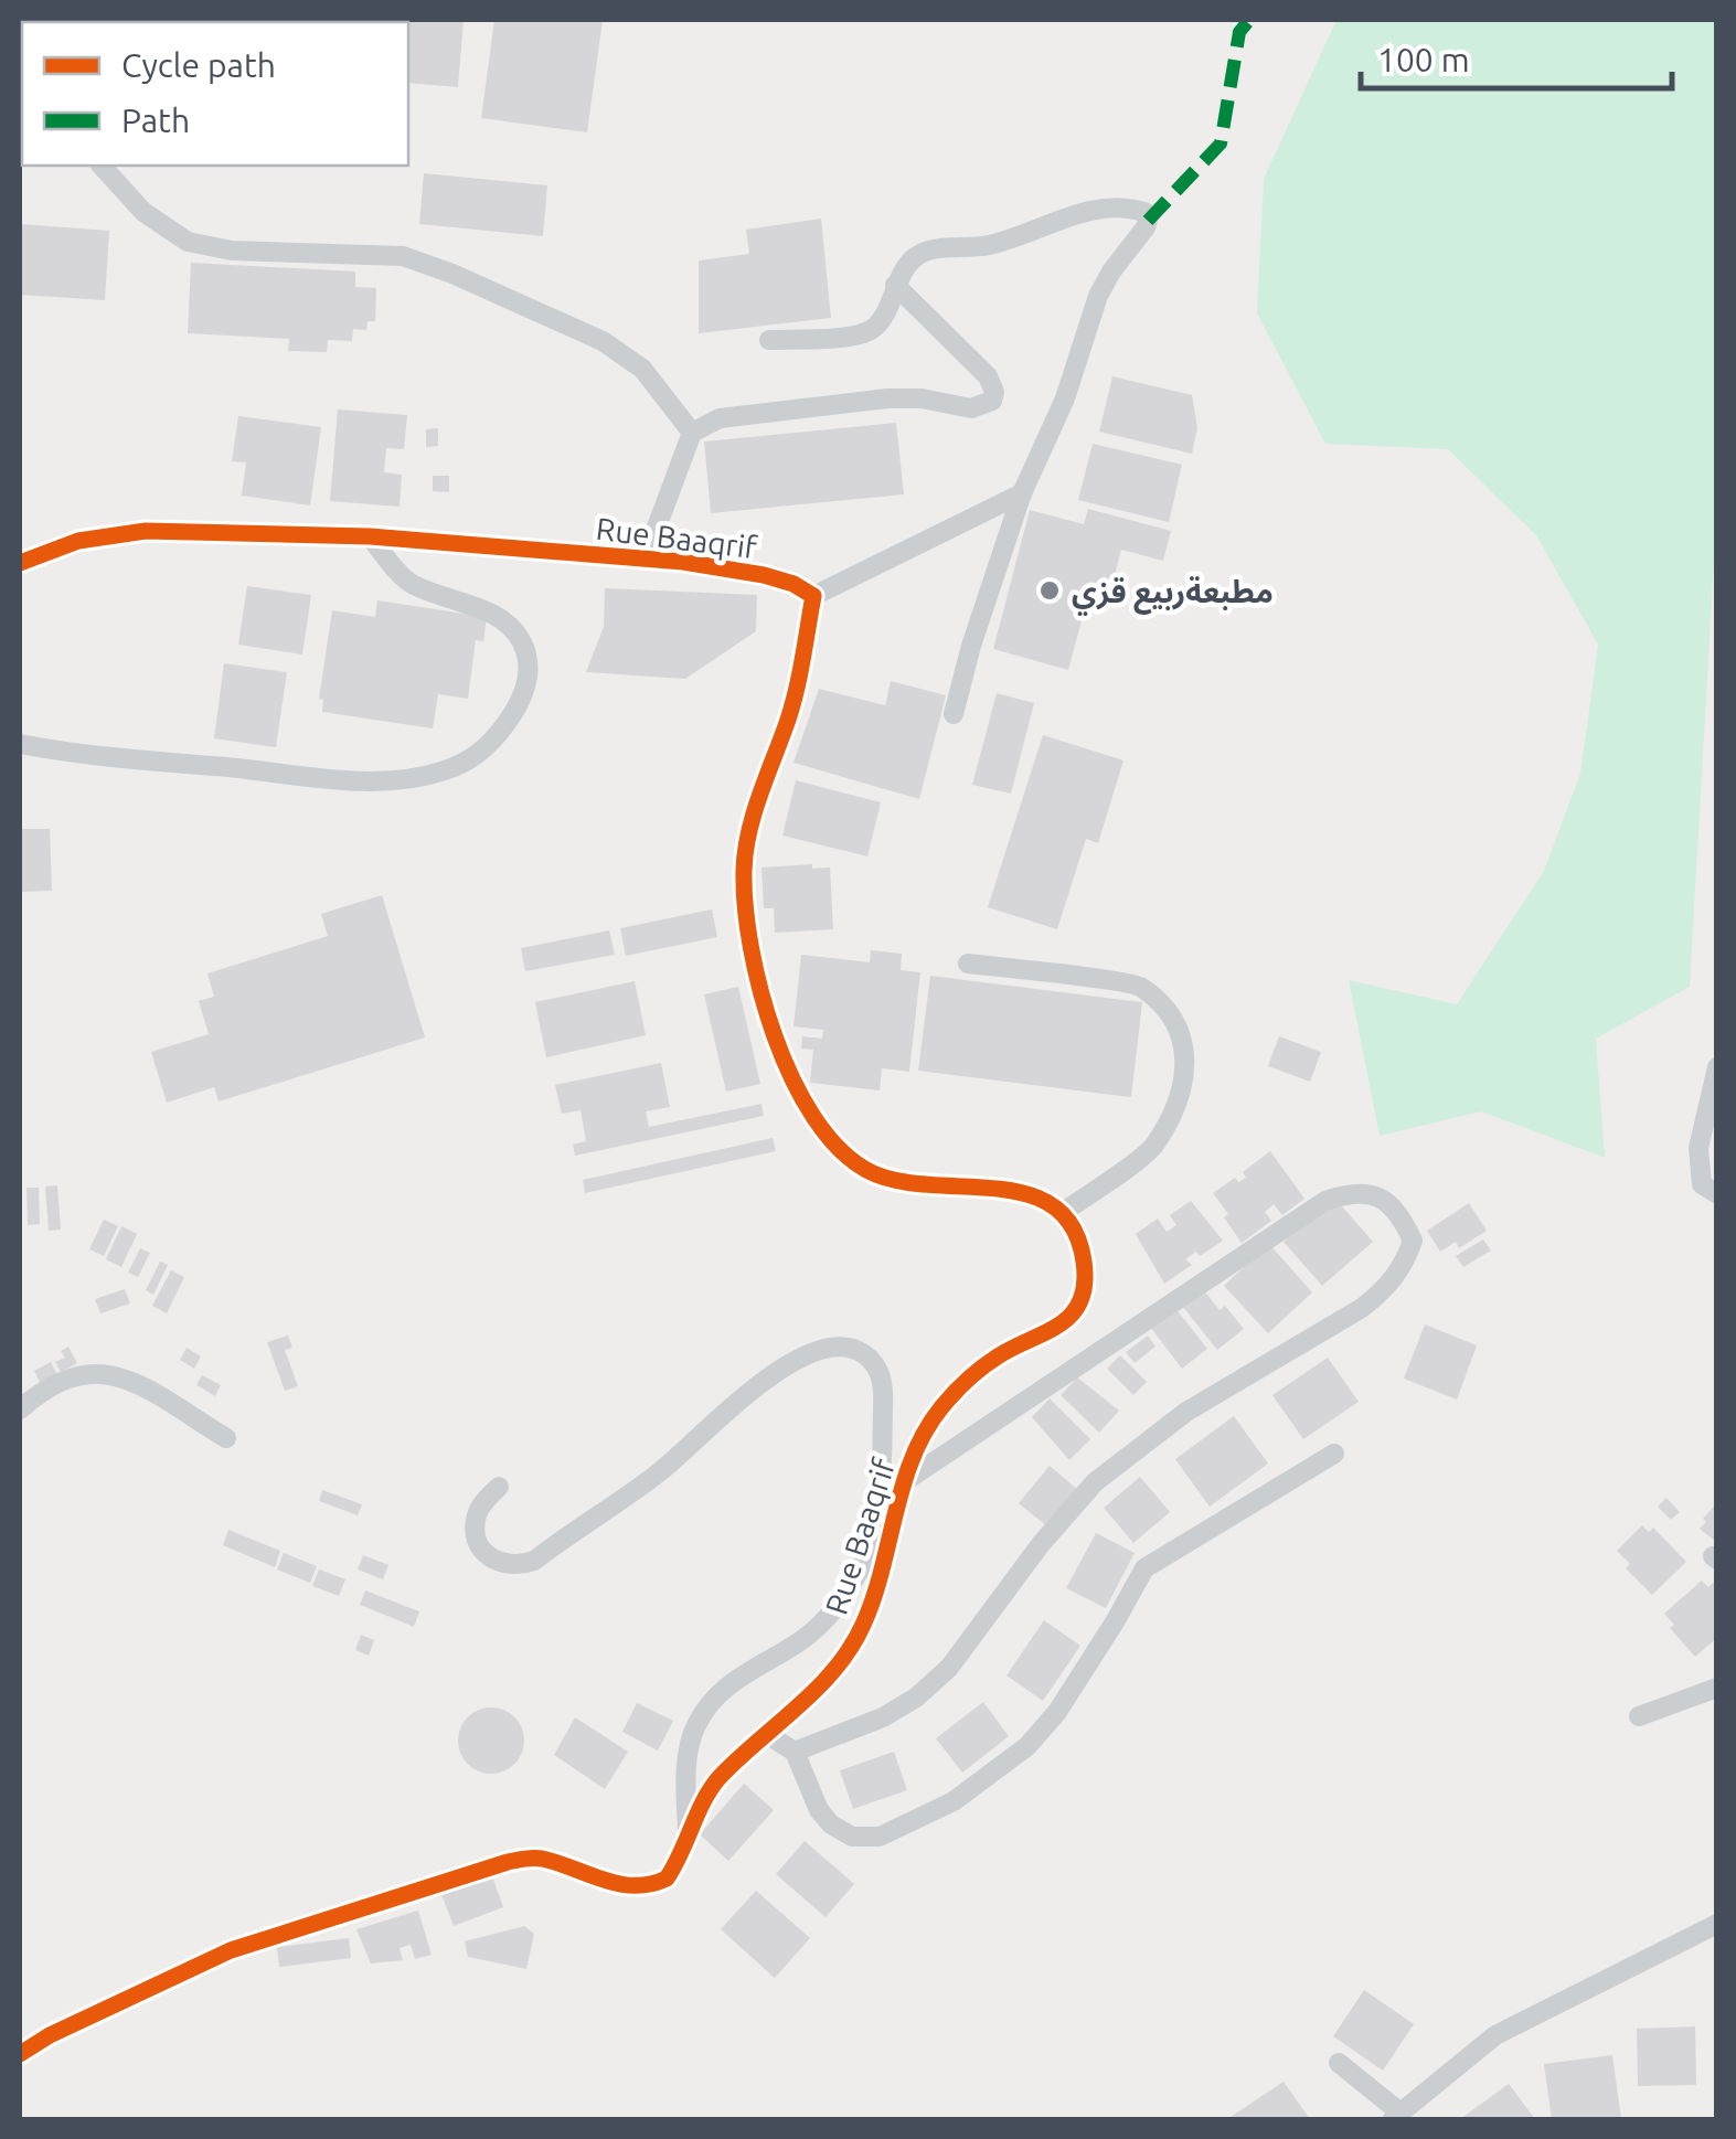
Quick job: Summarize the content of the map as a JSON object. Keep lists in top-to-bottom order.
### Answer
{
  "streets": {
    "street": ["Rue Baaqrif"]
  },
  "places": ["مطبعةربيع قزي"],
  "legend": ["Cycle path", "Path"],
  "scale_bar": "100 m"
}
